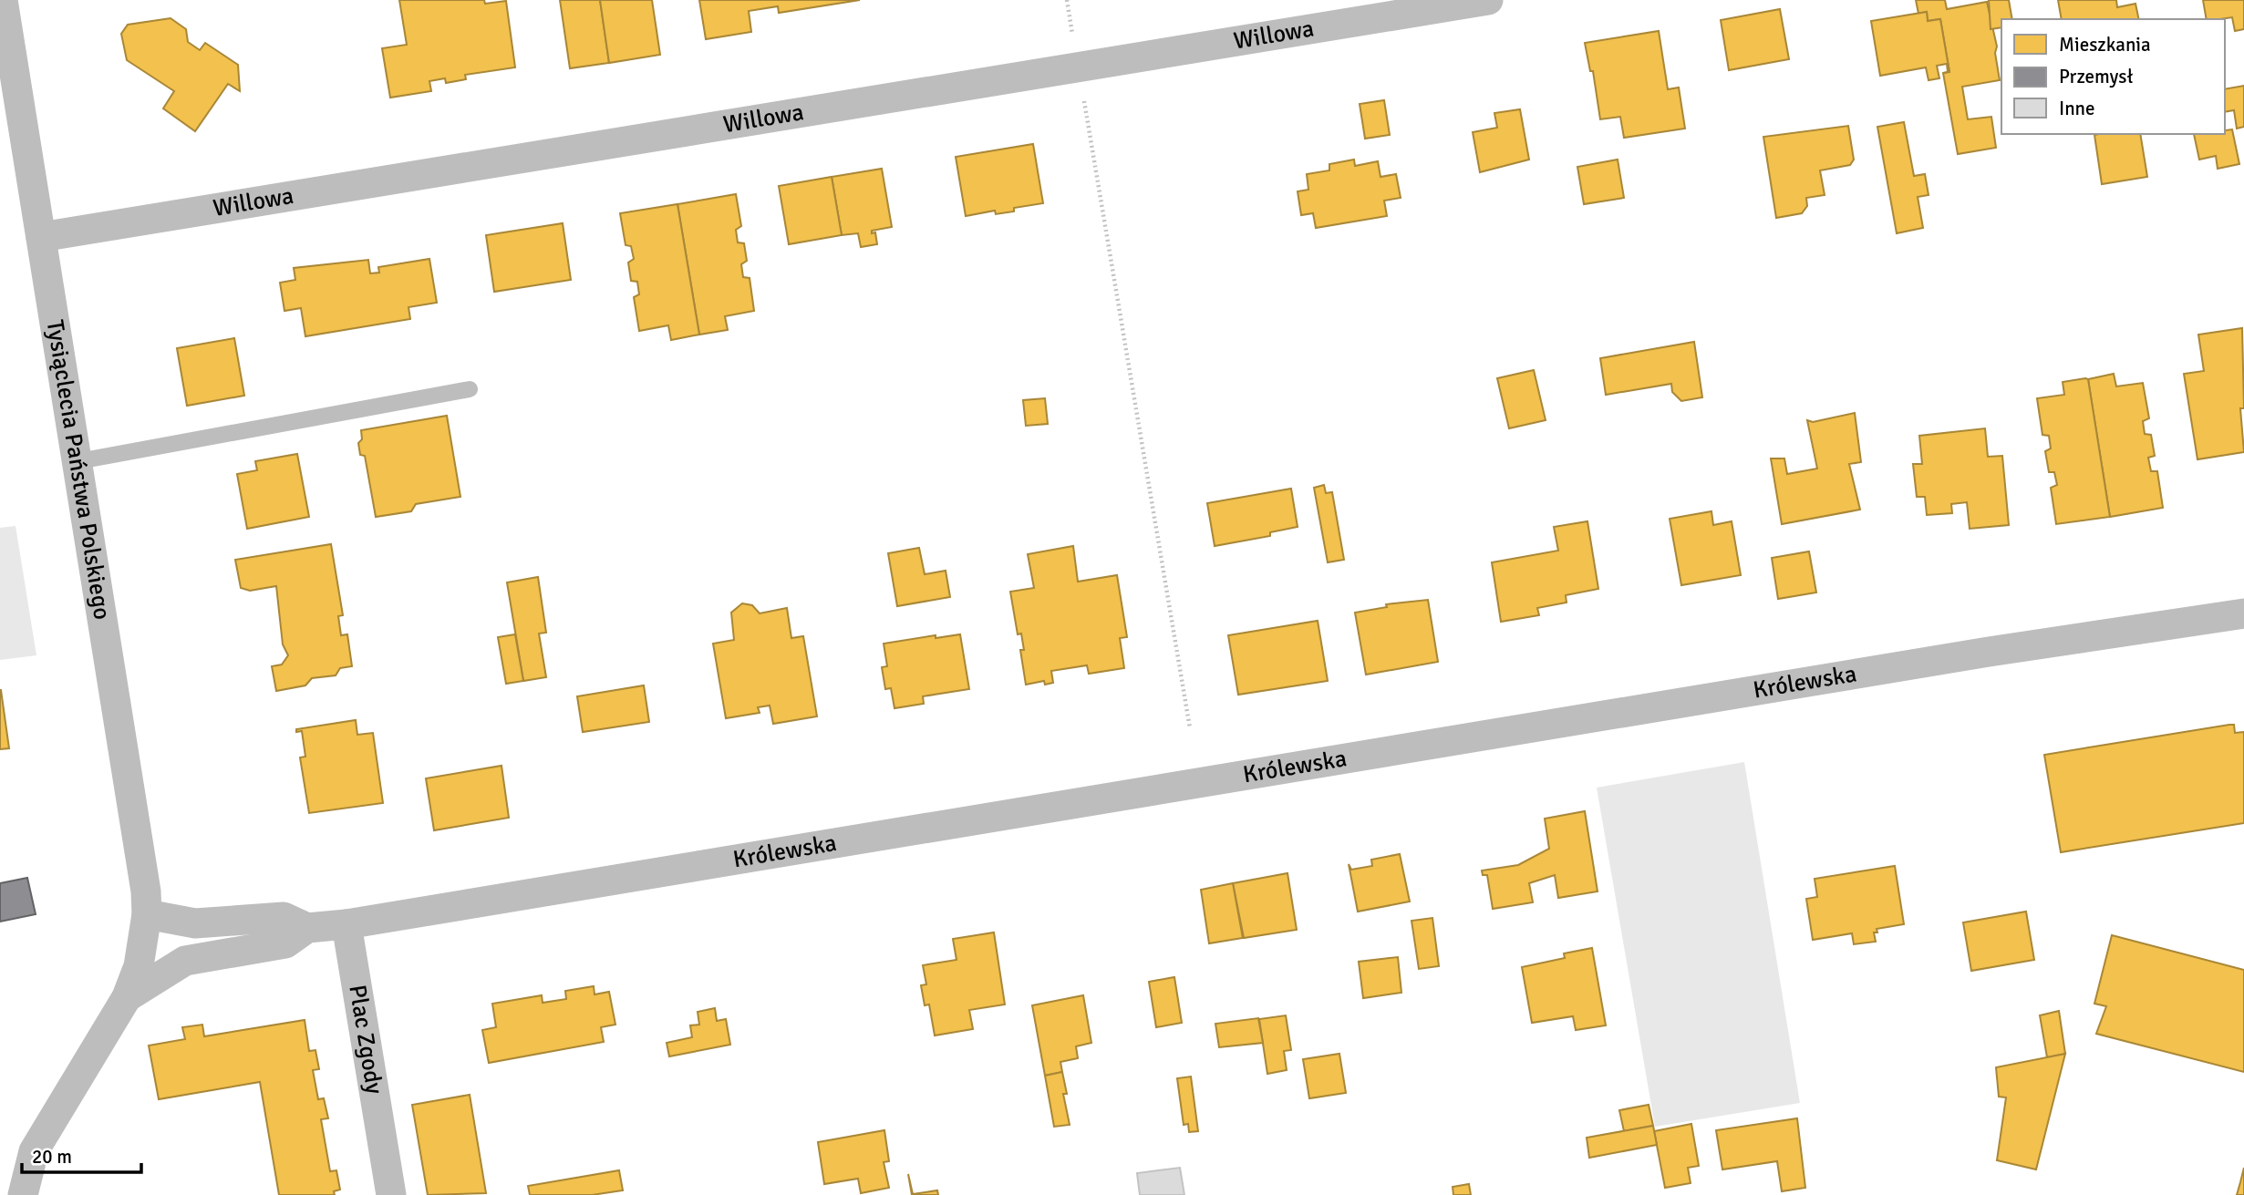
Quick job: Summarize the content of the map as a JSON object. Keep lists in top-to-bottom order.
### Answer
{
  "streets": {
    "street": [
      "Willowa",
      "Tysiąclecia Państwa Polskiego",
      "Królewska",
      "Plac Zgody"
    ]
  },
  "crossings": [
    ["Willowa", "Tysiąclecia Państwa Polskiego"],
    ["Królewska", "Plac Zgody"]
  ],
  "legend": ["Mieszkania", "Przemysł", "Inne"],
  "scale_bar": "20 m"
}
